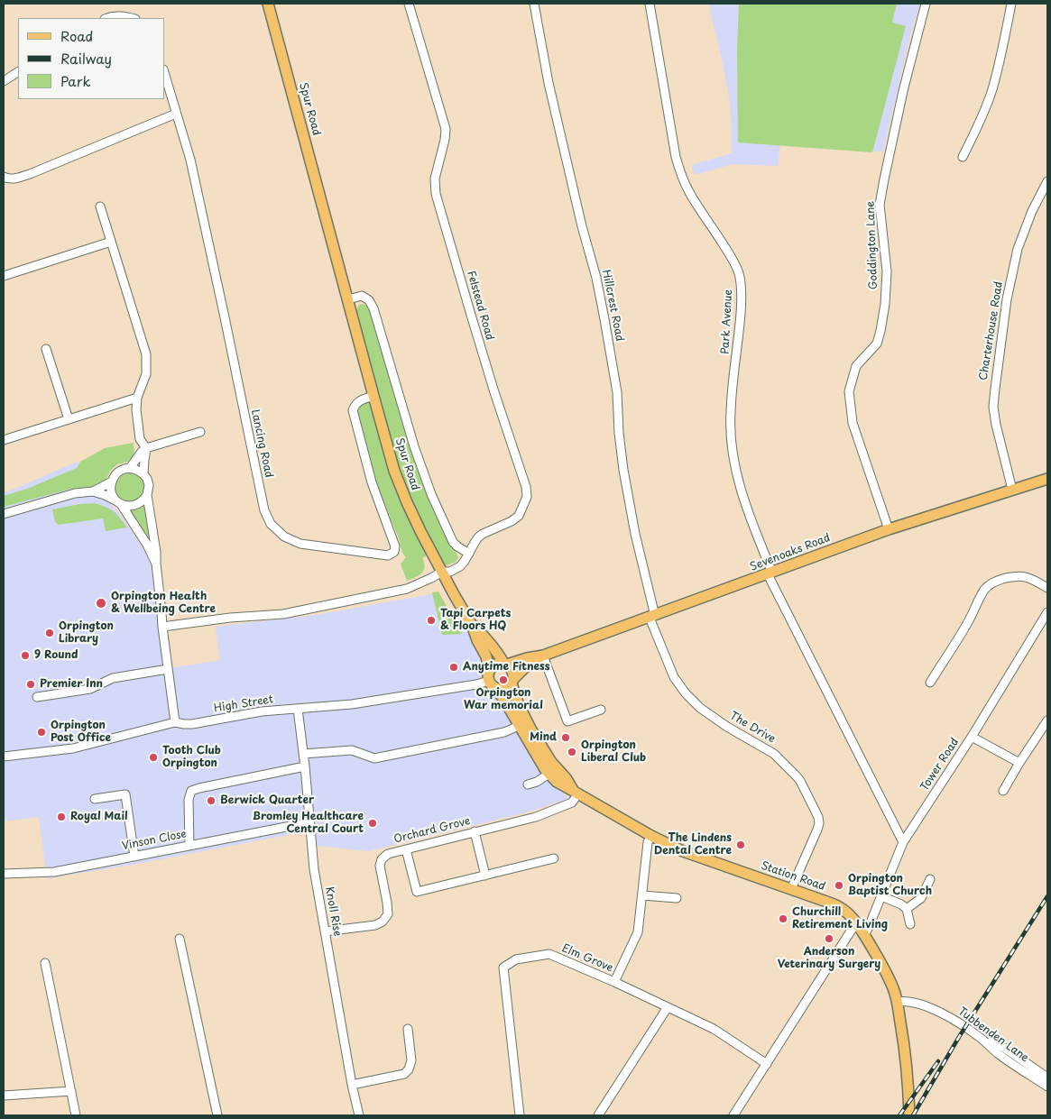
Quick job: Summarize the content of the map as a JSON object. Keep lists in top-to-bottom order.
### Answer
{
  "streets": {
    "main road": ["Spur Road", "Sevenoaks Road", "Station Road"],
    "street": [
      "Goddington Lane",
      "Felstead Road",
      "Hillcrest Road",
      "Park Avenue",
      "Charterhouse Road",
      "Lancing Road",
      "High Street",
      "The Drive",
      "Tower Road",
      "Orchard Grove",
      "Vinson Close",
      "Knoll Rise",
      "Elm Grove",
      "Tubbenden Lane"
    ]
  },
  "crossings": [
    ["Spur Road", "Felstead Road"],
    ["Spur Road", "Lancing Road"],
    ["Spur Road", "Sevenoaks Road"],
    ["Spur Road", "High Street"],
    ["Spur Road", "Station Road"],
    ["Goddington Lane", "Sevenoaks Road"],
    ["Hillcrest Road", "Sevenoaks Road"],
    ["Hillcrest Road", "The Drive"],
    ["Park Avenue", "Sevenoaks Road"],
    ["Park Avenue", "Tower Road"],
    ["Charterhouse Road", "Sevenoaks Road"],
    ["Sevenoaks Road", "High Street"],
    ["Sevenoaks Road", "The Drive"],
    ["Sevenoaks Road", "Station Road"],
    ["High Street", "Station Road"],
    ["High Street", "Knoll Rise"],
    ["The Drive", "Station Road"],
    ["Tower Road", "Station Road"],
    ["Orchard Grove", "Station Road"],
    ["Orchard Grove", "Knoll Rise"],
    ["Vinson Close", "Knoll Rise"],
    ["Station Road", "Tubbenden Lane"]
  ],
  "places": [
    "Orpington Health & Wellbeing Centre",
    "Tapi Carpets & Floors HQ",
    "Orpington Library",
    "9 Round",
    "Anytime Fitness",
    "Orpington War memorial",
    "Premier Inn",
    "Orpington Post Office",
    "Mind",
    "Orpington Liberal Club",
    "Tooth Club Orpington",
    "Berwick Quarter",
    "Royal Mail",
    "Bromley Healthcare Central Court",
    "The Lindens Dental Centre",
    "Orpington Baptist Church",
    "Churchill Retirement Living",
    "Anderson Veterinary Surgery"
  ],
  "legend": ["Road", "Railway", "Park"]
}
